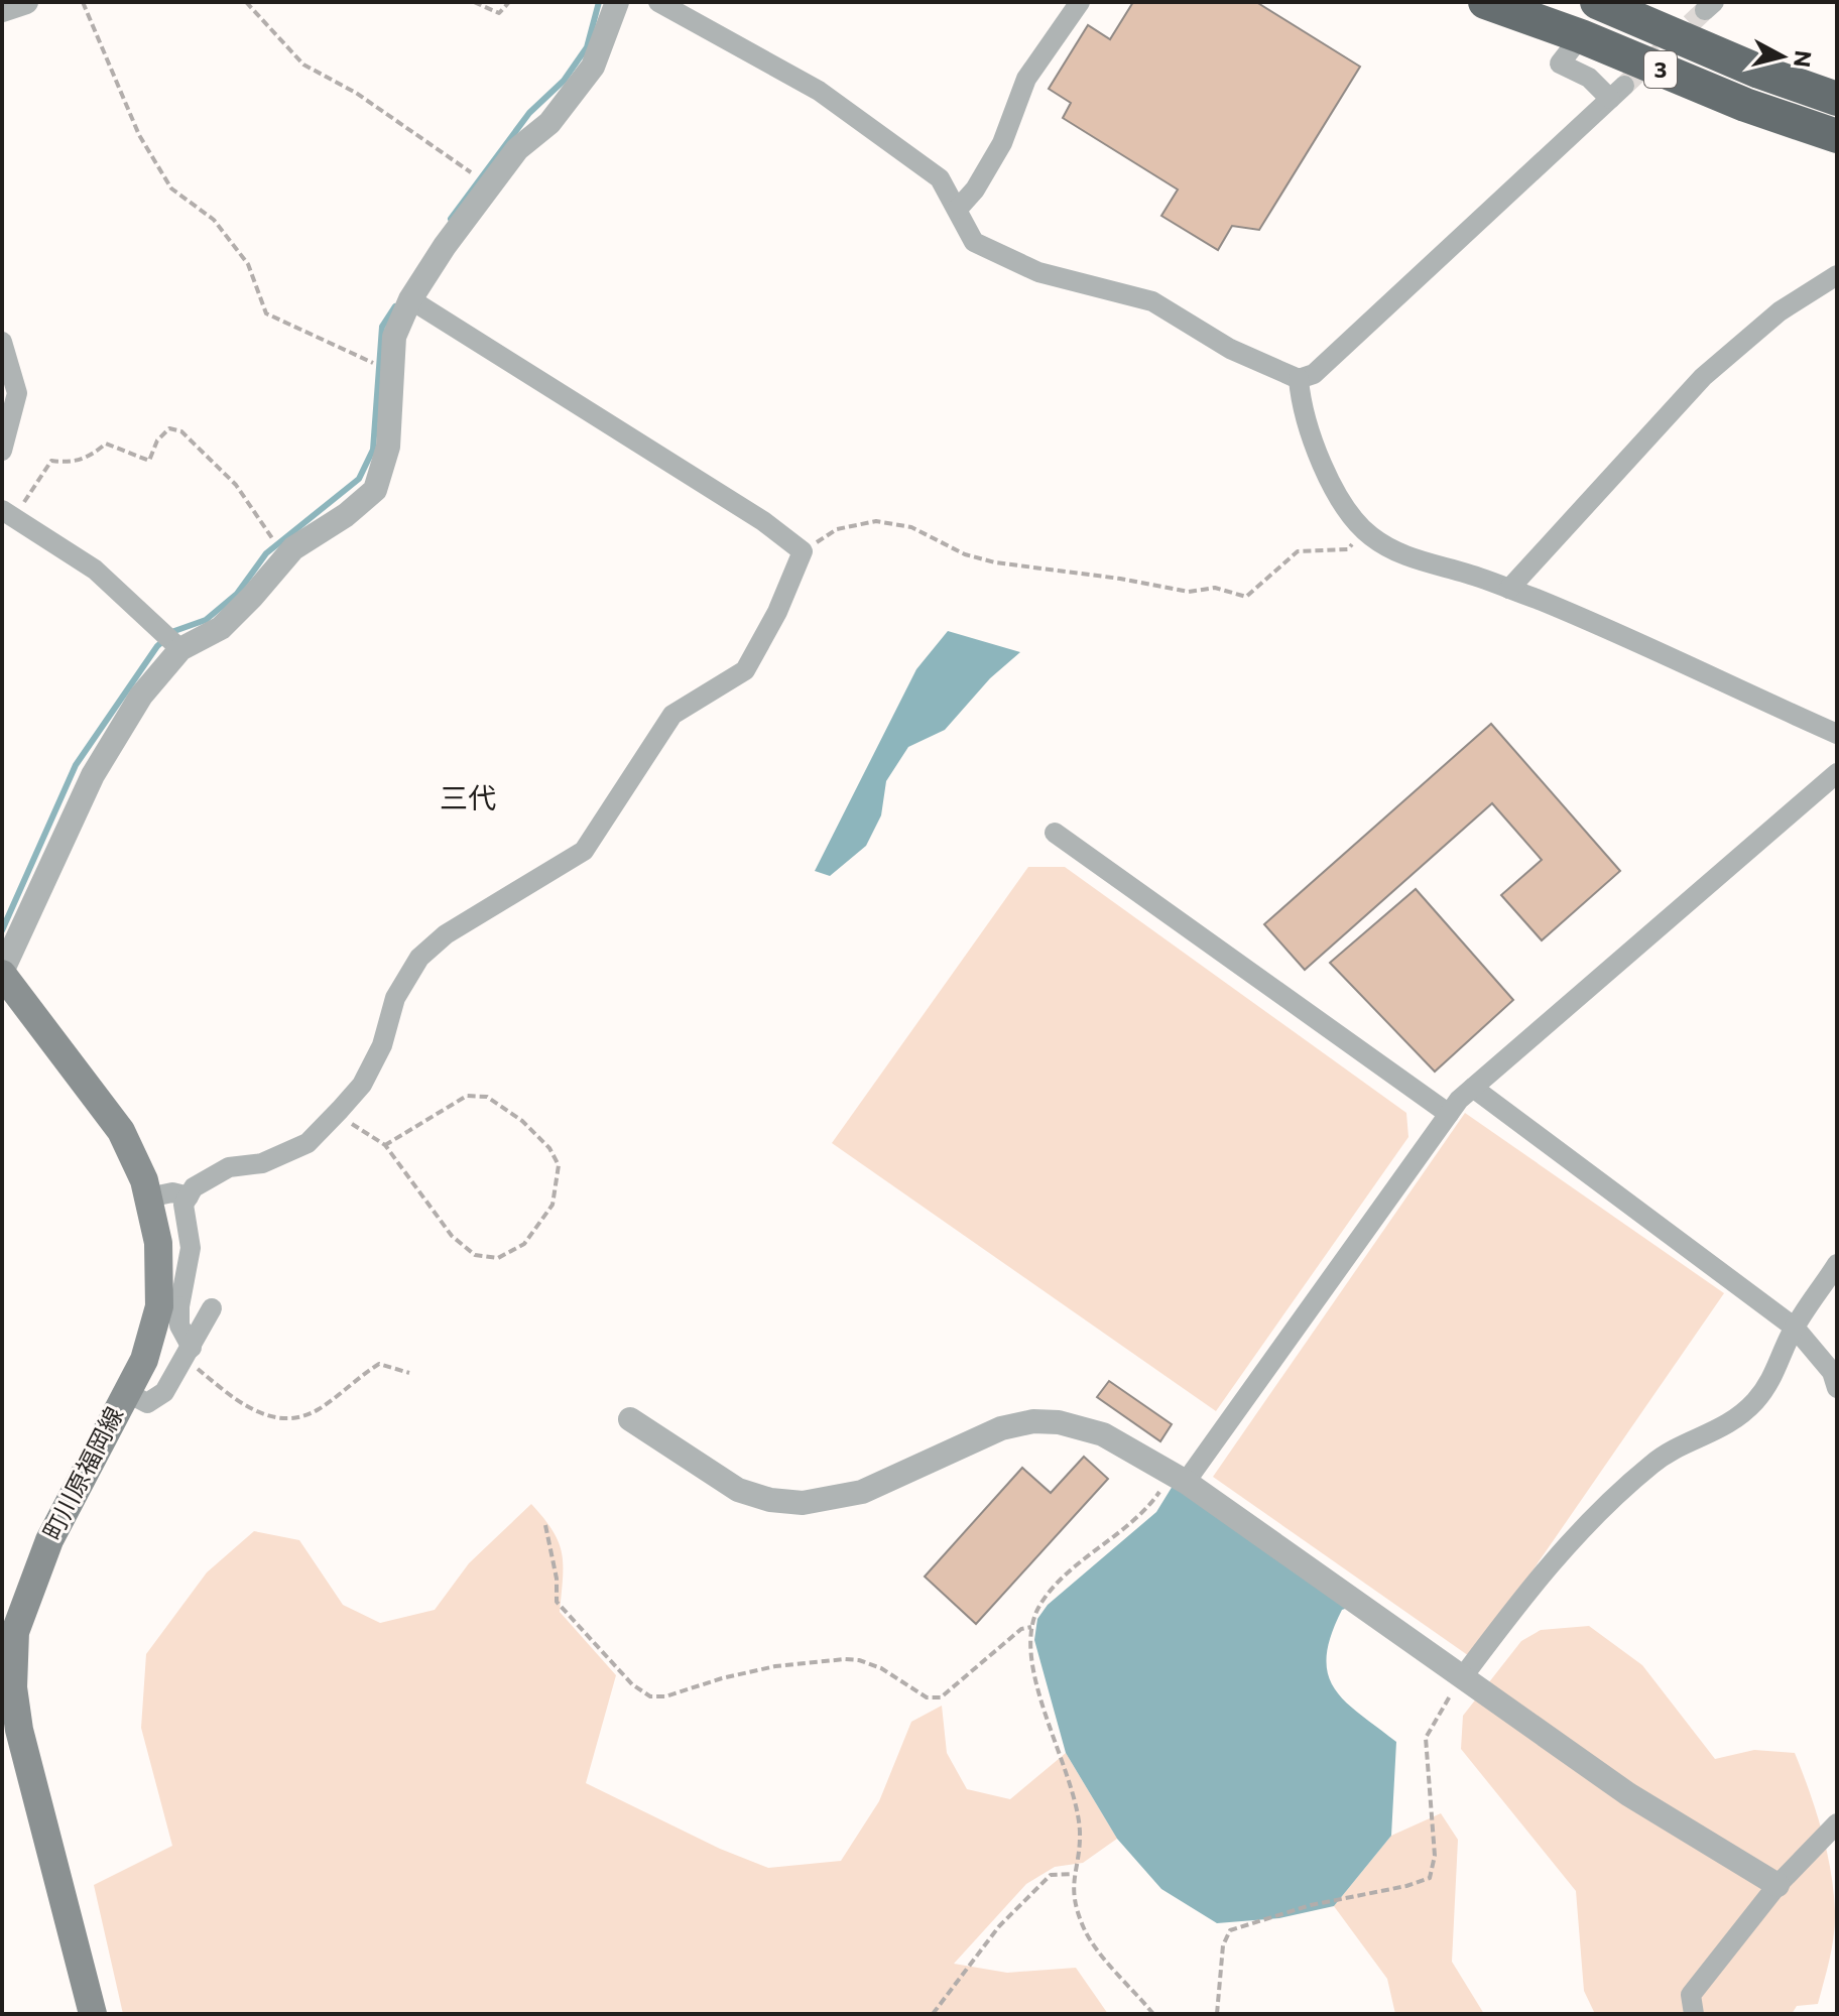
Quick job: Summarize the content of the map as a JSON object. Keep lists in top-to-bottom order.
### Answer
{
  "streets": {
    "highway": ["3"],
    "main road": ["町川原福岡線"]
  },
  "districts": ["三代"],
  "north": "right"
}
